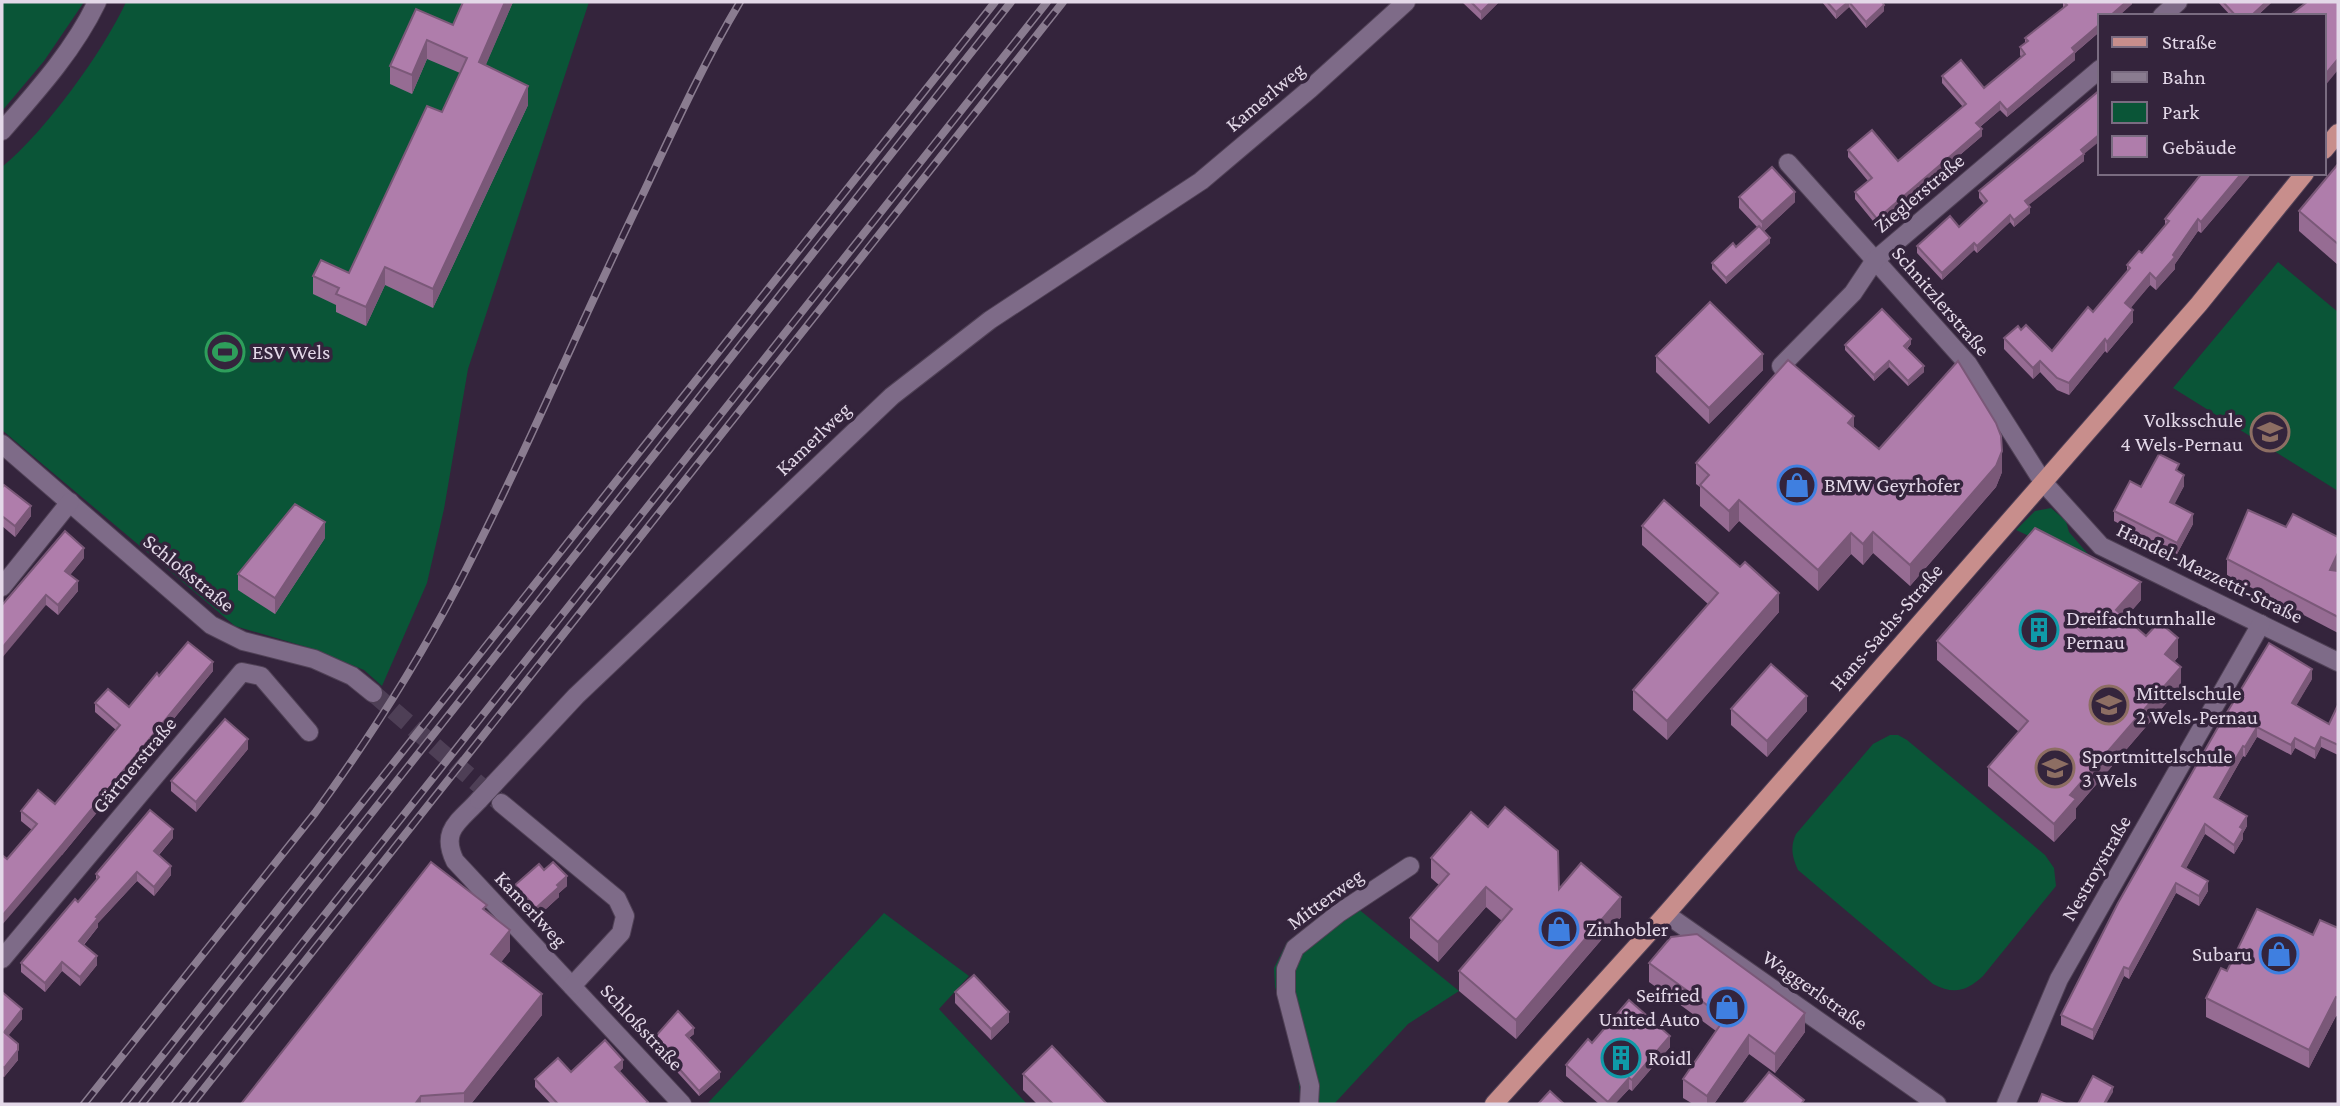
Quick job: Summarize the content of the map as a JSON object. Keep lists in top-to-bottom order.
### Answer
{
  "streets": {
    "main road": ["Hans-Sachs-Straße"],
    "street": [
      "Kamerlweg",
      "Zieglerstraße",
      "Schnitzlerstraße",
      "Schloßstraße",
      "Handel-Mazzetti-Straße",
      "Gärtnerstraße",
      "Nestroystraße",
      "Mitterweg",
      "Waggerlstraße"
    ]
  },
  "crossings": [
    ["Kamerlweg", "Schloßstraße"],
    ["Zieglerstraße", "Schnitzlerstraße"],
    ["Schnitzlerstraße", "Handel-Mazzetti-Straße"],
    ["Schnitzlerstraße", "Hans-Sachs-Straße"],
    ["Handel-Mazzetti-Straße", "Hans-Sachs-Straße"],
    ["Handel-Mazzetti-Straße", "Nestroystraße"],
    ["Hans-Sachs-Straße", "Waggerlstraße"]
  ],
  "places": {
    "sports": ["ESV Wels"],
    "school or university": ["Volksschule 4 Wels-Pernau", "Mittelschule 2 Wels-Pernau", "Sportmittelschule 3 Wels"],
    "shop": [
      "BMW Geyrhofer",
      "Zinhobler",
      "Subaru",
      "Seifried United Auto"
    ],
    "building": ["Dreifachturnhalle Pernau", "Roidl"]
  },
  "legend": [
    "Straße",
    "Bahn",
    "Park",
    "Gebäude"
  ]
}
